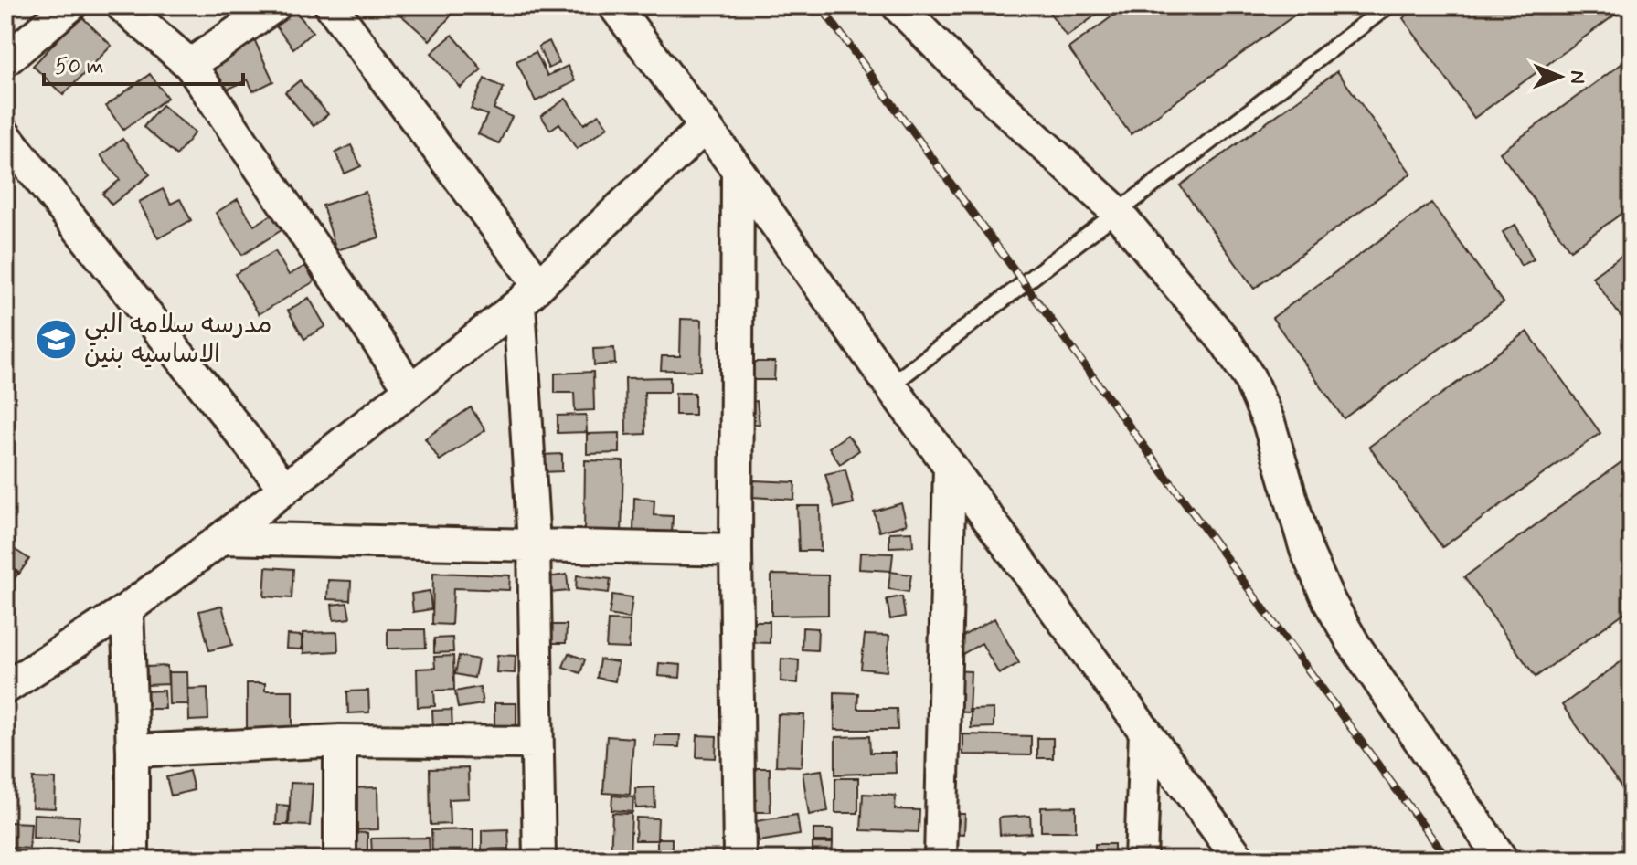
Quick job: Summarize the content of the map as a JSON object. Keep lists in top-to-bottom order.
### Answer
{
  "places": {
    "school or university": ["مدرسه سلامه البي الاساسيه بنين"]
  },
  "scale_bar": "50 m",
  "north": "right"
}
